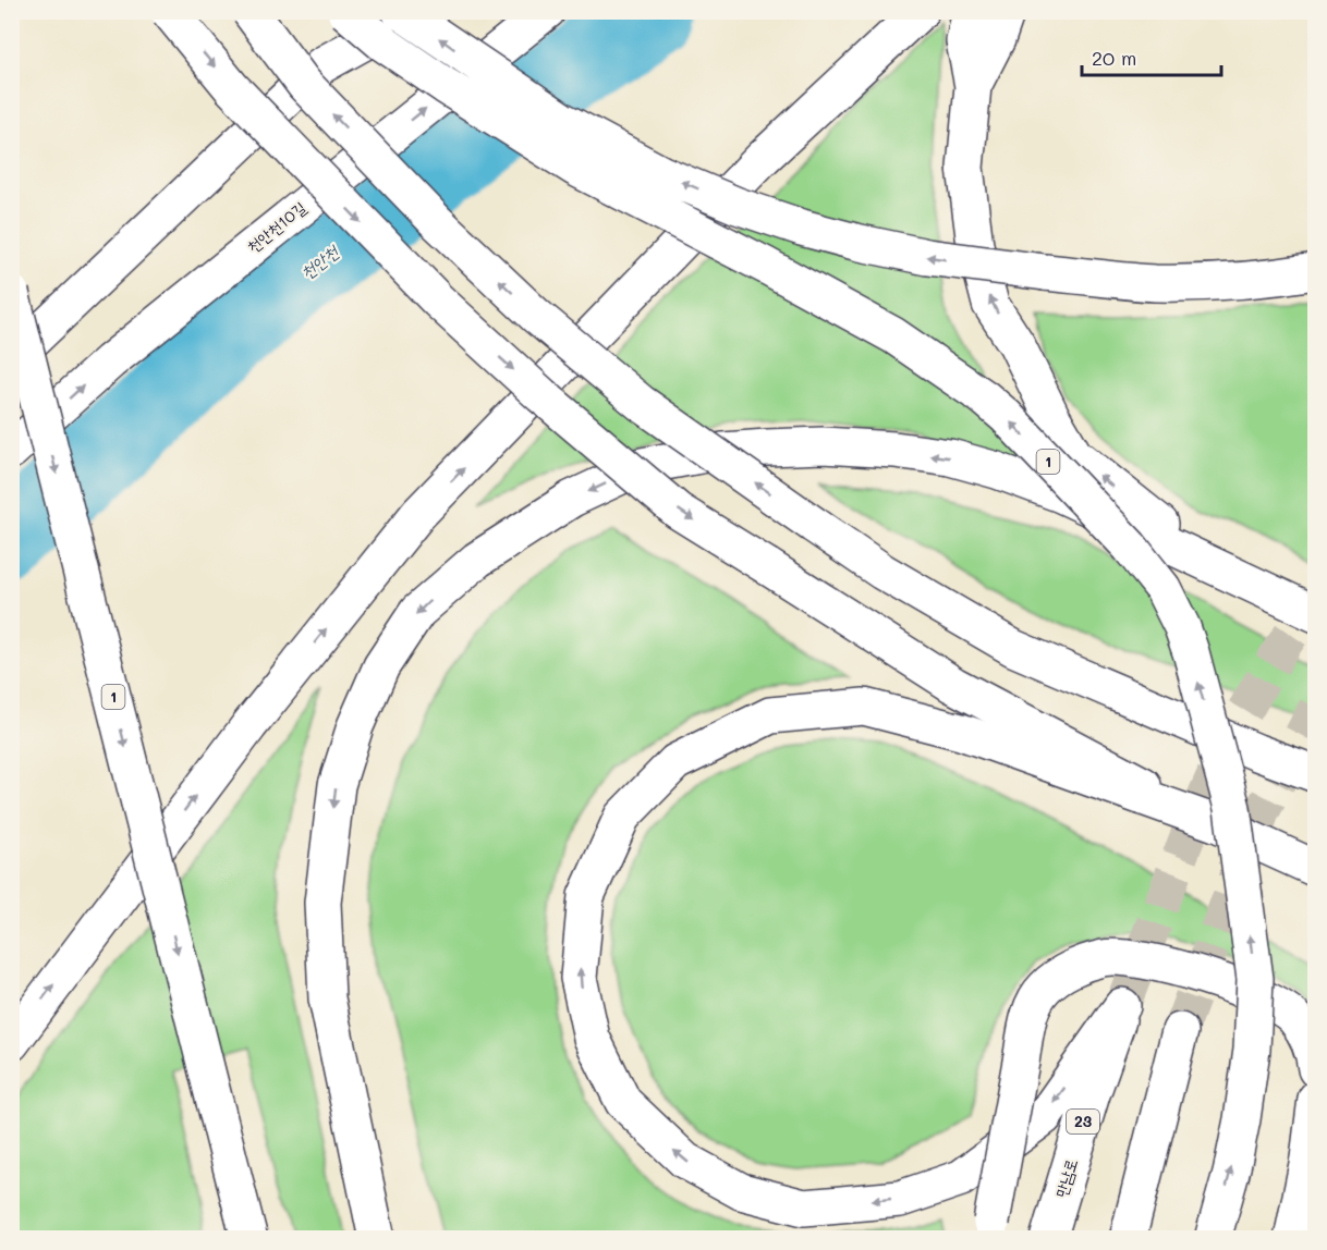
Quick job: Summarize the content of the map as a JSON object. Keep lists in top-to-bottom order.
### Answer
{
  "streets": {
    "main road": [
      "천안천10길",
      "1",
      "23",
      "만남로"
    ]
  },
  "water": ["천안천"],
  "scale_bar": "20 m"
}
